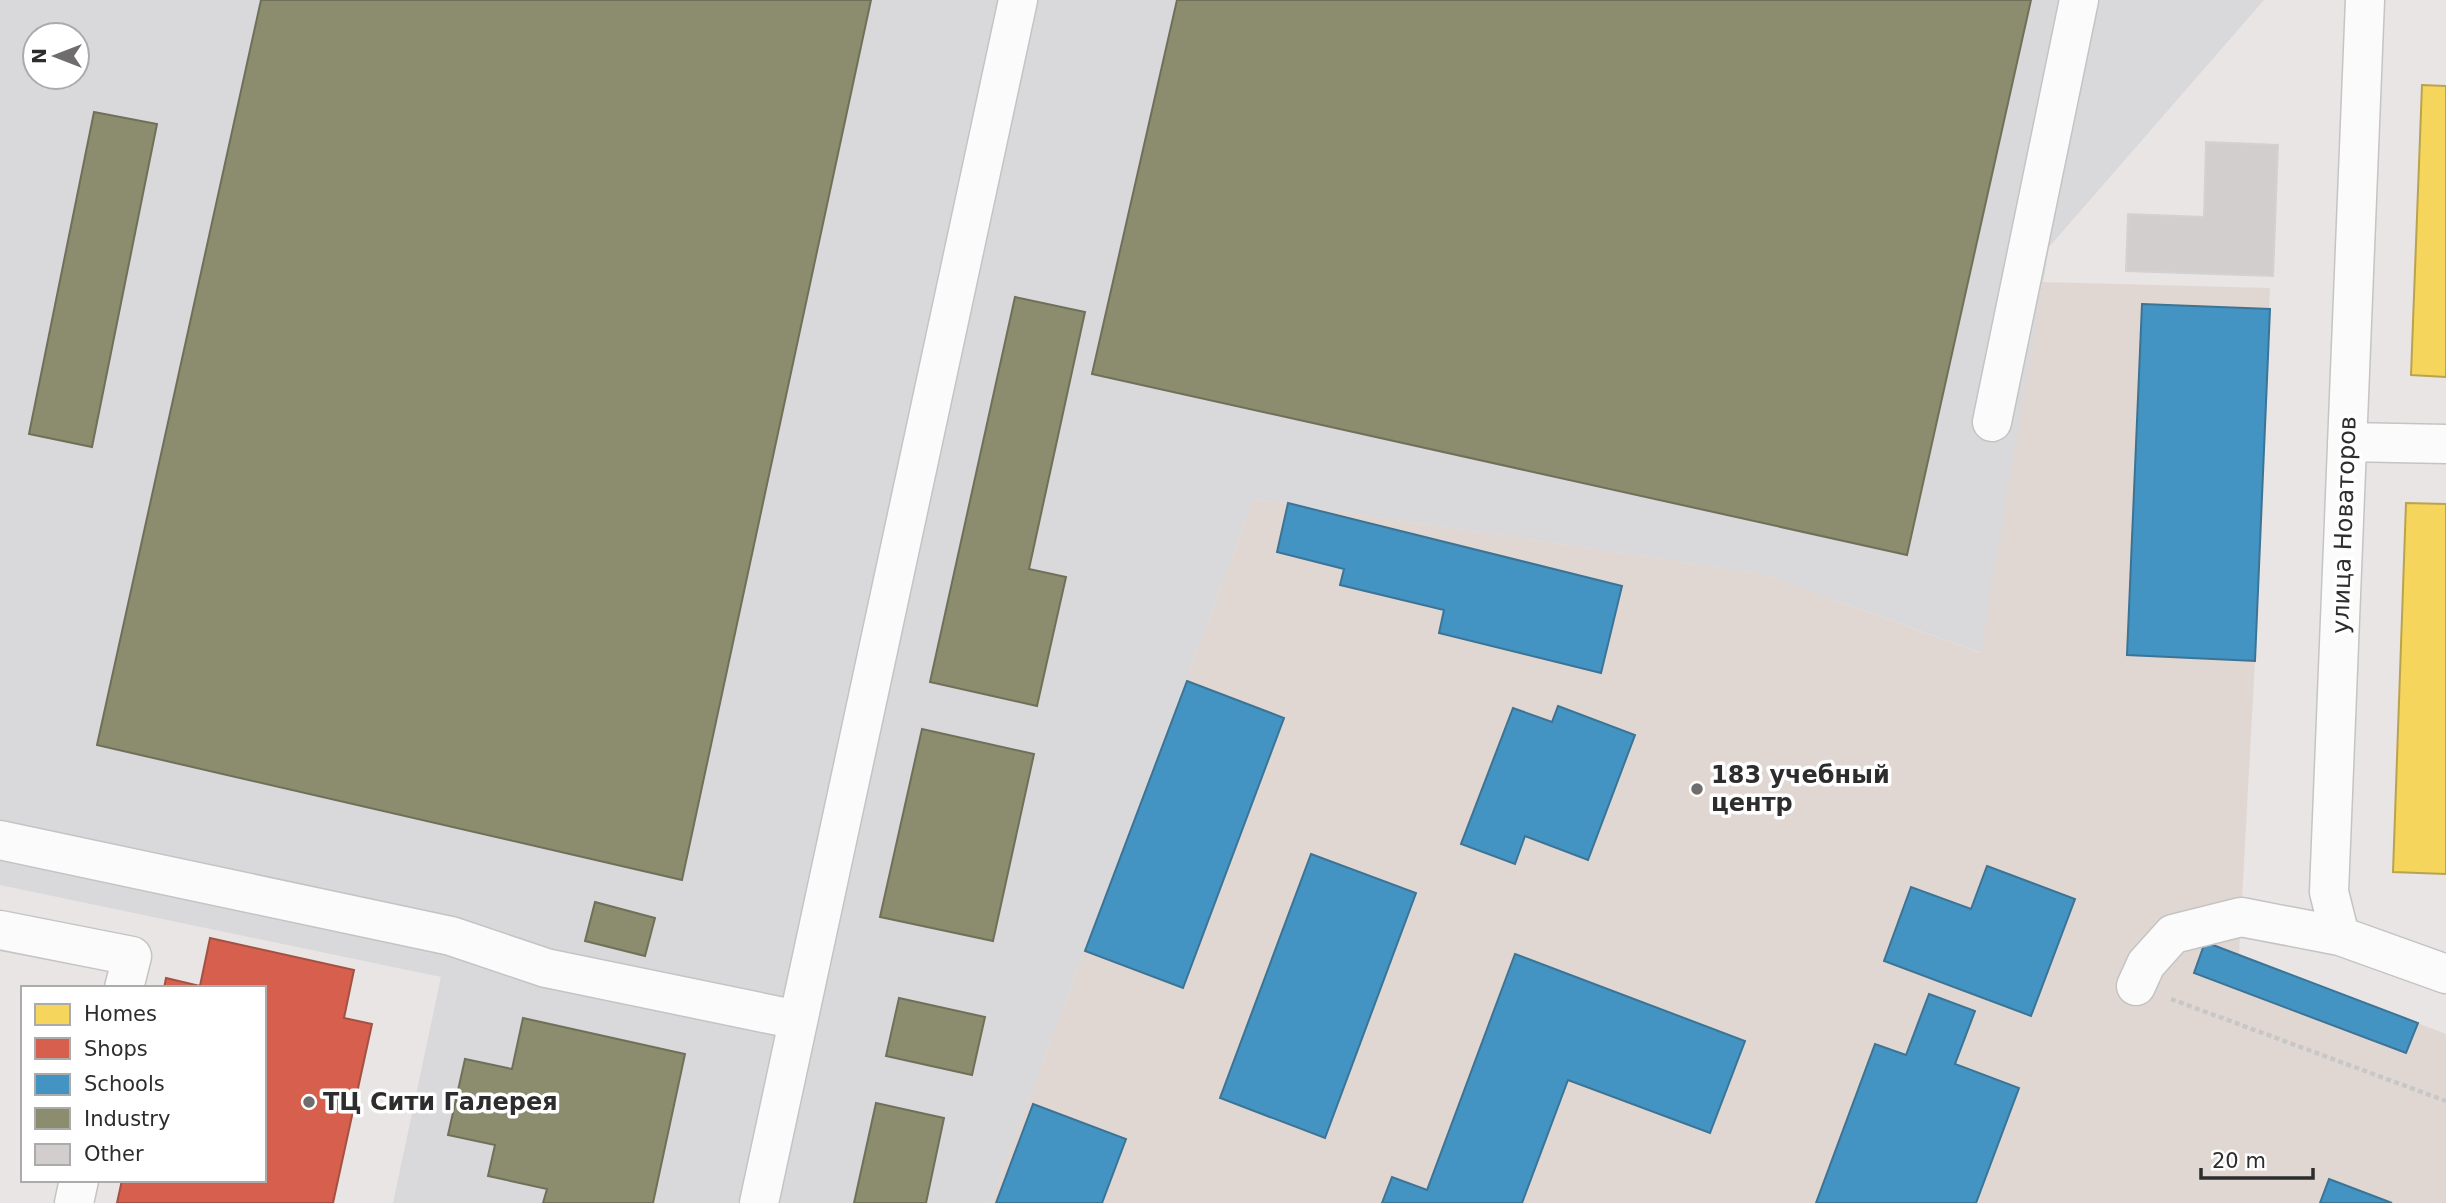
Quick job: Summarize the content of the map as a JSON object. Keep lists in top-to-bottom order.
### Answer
{
  "streets": {
    "street": ["улица Новаторов"]
  },
  "places": ["183 учебный центр", "ТЦ Сити Галерея"],
  "legend": [
    "Homes",
    "Shops",
    "Schools",
    "Industry",
    "Other"
  ],
  "scale_bar": "20 m",
  "north": "left"
}
